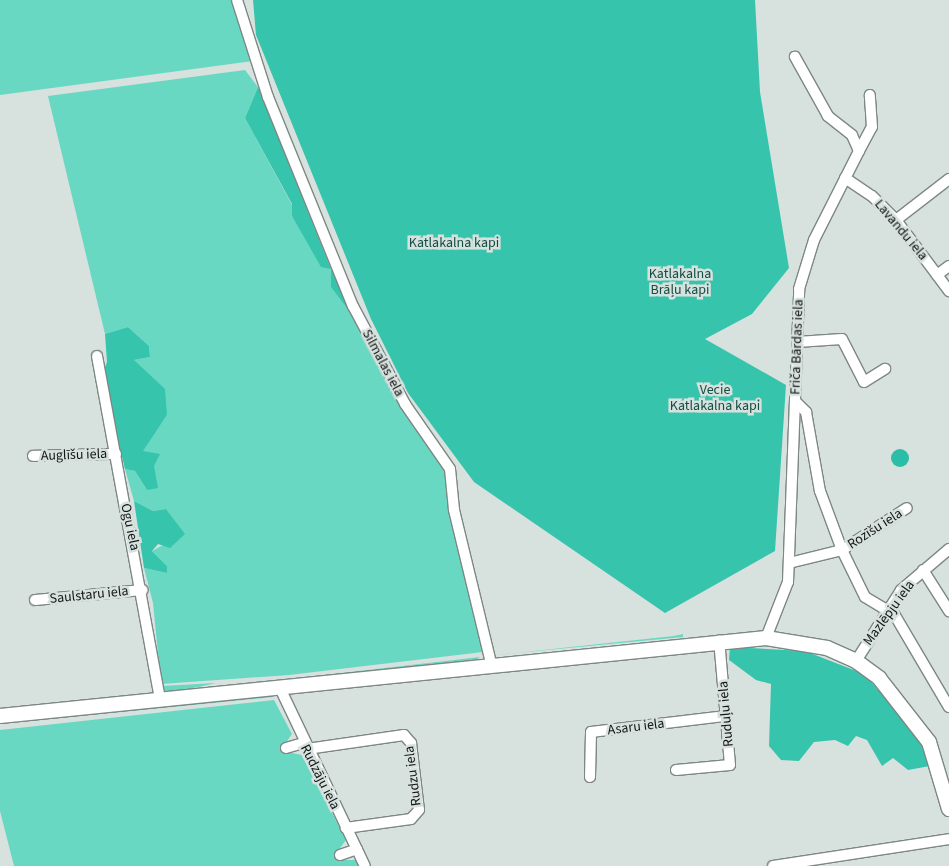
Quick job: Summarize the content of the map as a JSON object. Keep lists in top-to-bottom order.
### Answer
{
  "streets": {
    "street": [
      "Lavandu iela",
      "Friča Bārdas iela",
      "Silmalas iela",
      "Auglīšu iela",
      "Ogu iela",
      "Rozīšu iela",
      "Saulstaru iela",
      "Mazlēpju iela",
      "Ruduļu iela",
      "Asaru iela",
      "Rudzu iela",
      "Rudzāju iela"
    ]
  },
  "crossings": [
    ["Lavandu iela", "Friča Bārdas iela"],
    ["Friča Bārdas iela", "Rozīšu iela"],
    ["Auglīšu iela", "Ogu iela"],
    ["Ogu iela", "Saulstaru iela"],
    ["Ruduļu iela", "Asaru iela"],
    ["Rudzu iela", "Rudzāju iela"]
  ],
  "parks": ["Katlakalna kapi", "Katlakalna Brāļu kapi", "Vecie Katlakalna kapi"]
}
